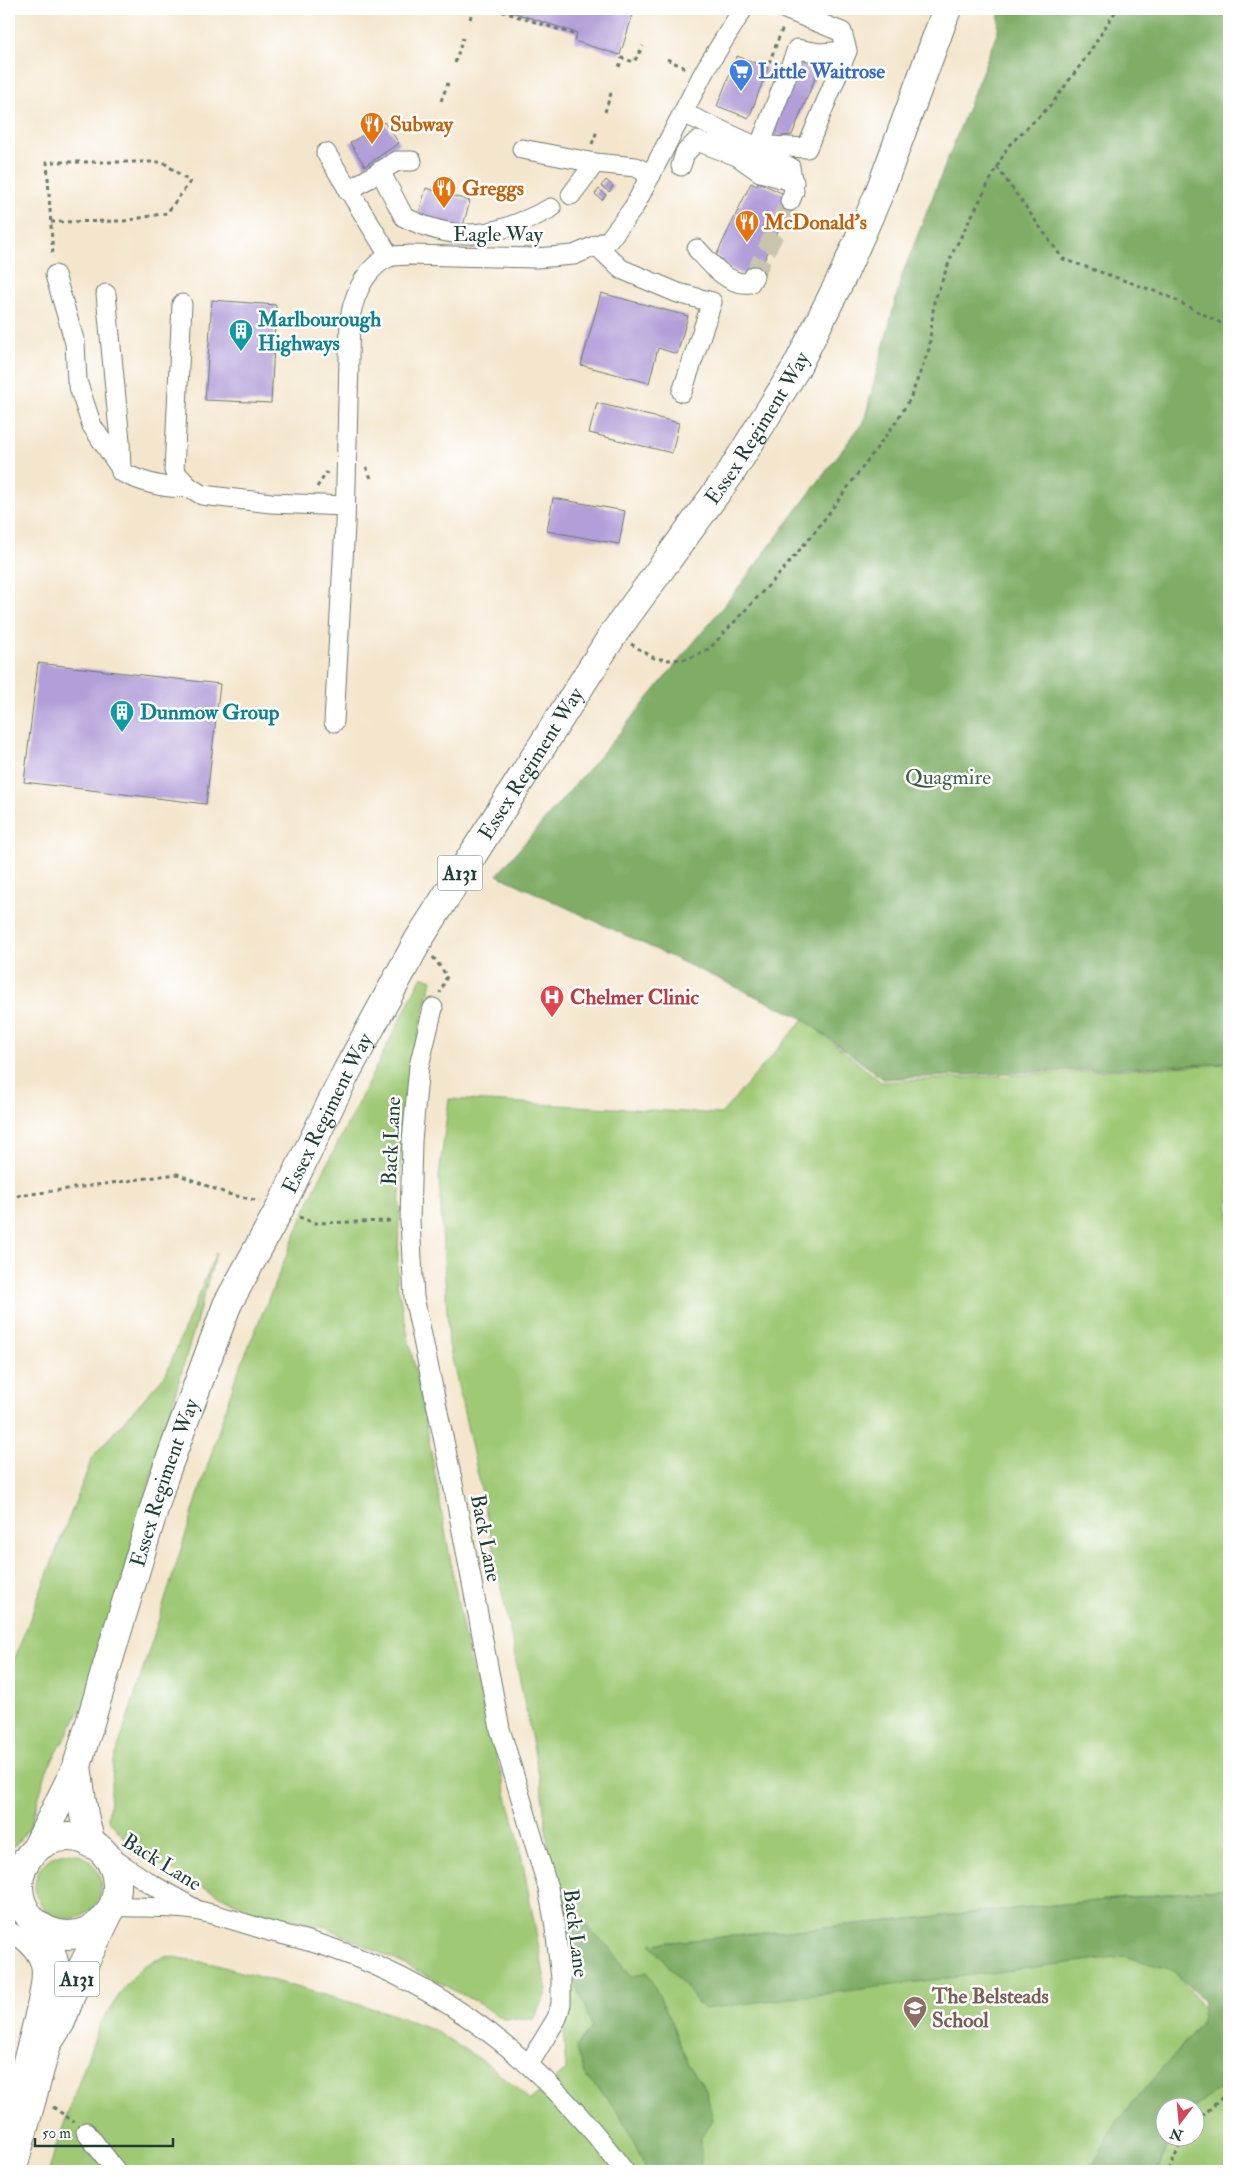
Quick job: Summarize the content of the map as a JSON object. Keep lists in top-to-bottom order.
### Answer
{
  "streets": {
    "highway": ["Essex Regiment Way", "A131"],
    "street": ["Eagle Way", "Back Lane"]
  },
  "crossings": [
    ["Essex Regiment Way", "A131"],
    ["Essex Regiment Way", "Back Lane"],
    ["A131", "Back Lane"]
  ],
  "parks": ["Quagmire"],
  "places": {
    "supermarket": ["Little Waitrose"],
    "restaurant": ["Subway", "Greggs", "McDonald's"],
    "building": ["Marlbourough Highways", "Dunmow Group"],
    "hospital": ["Chelmer Clinic"],
    "school or university": ["The Belsteads School"]
  },
  "scale_bar": "50 m",
  "north": "bottom"
}
